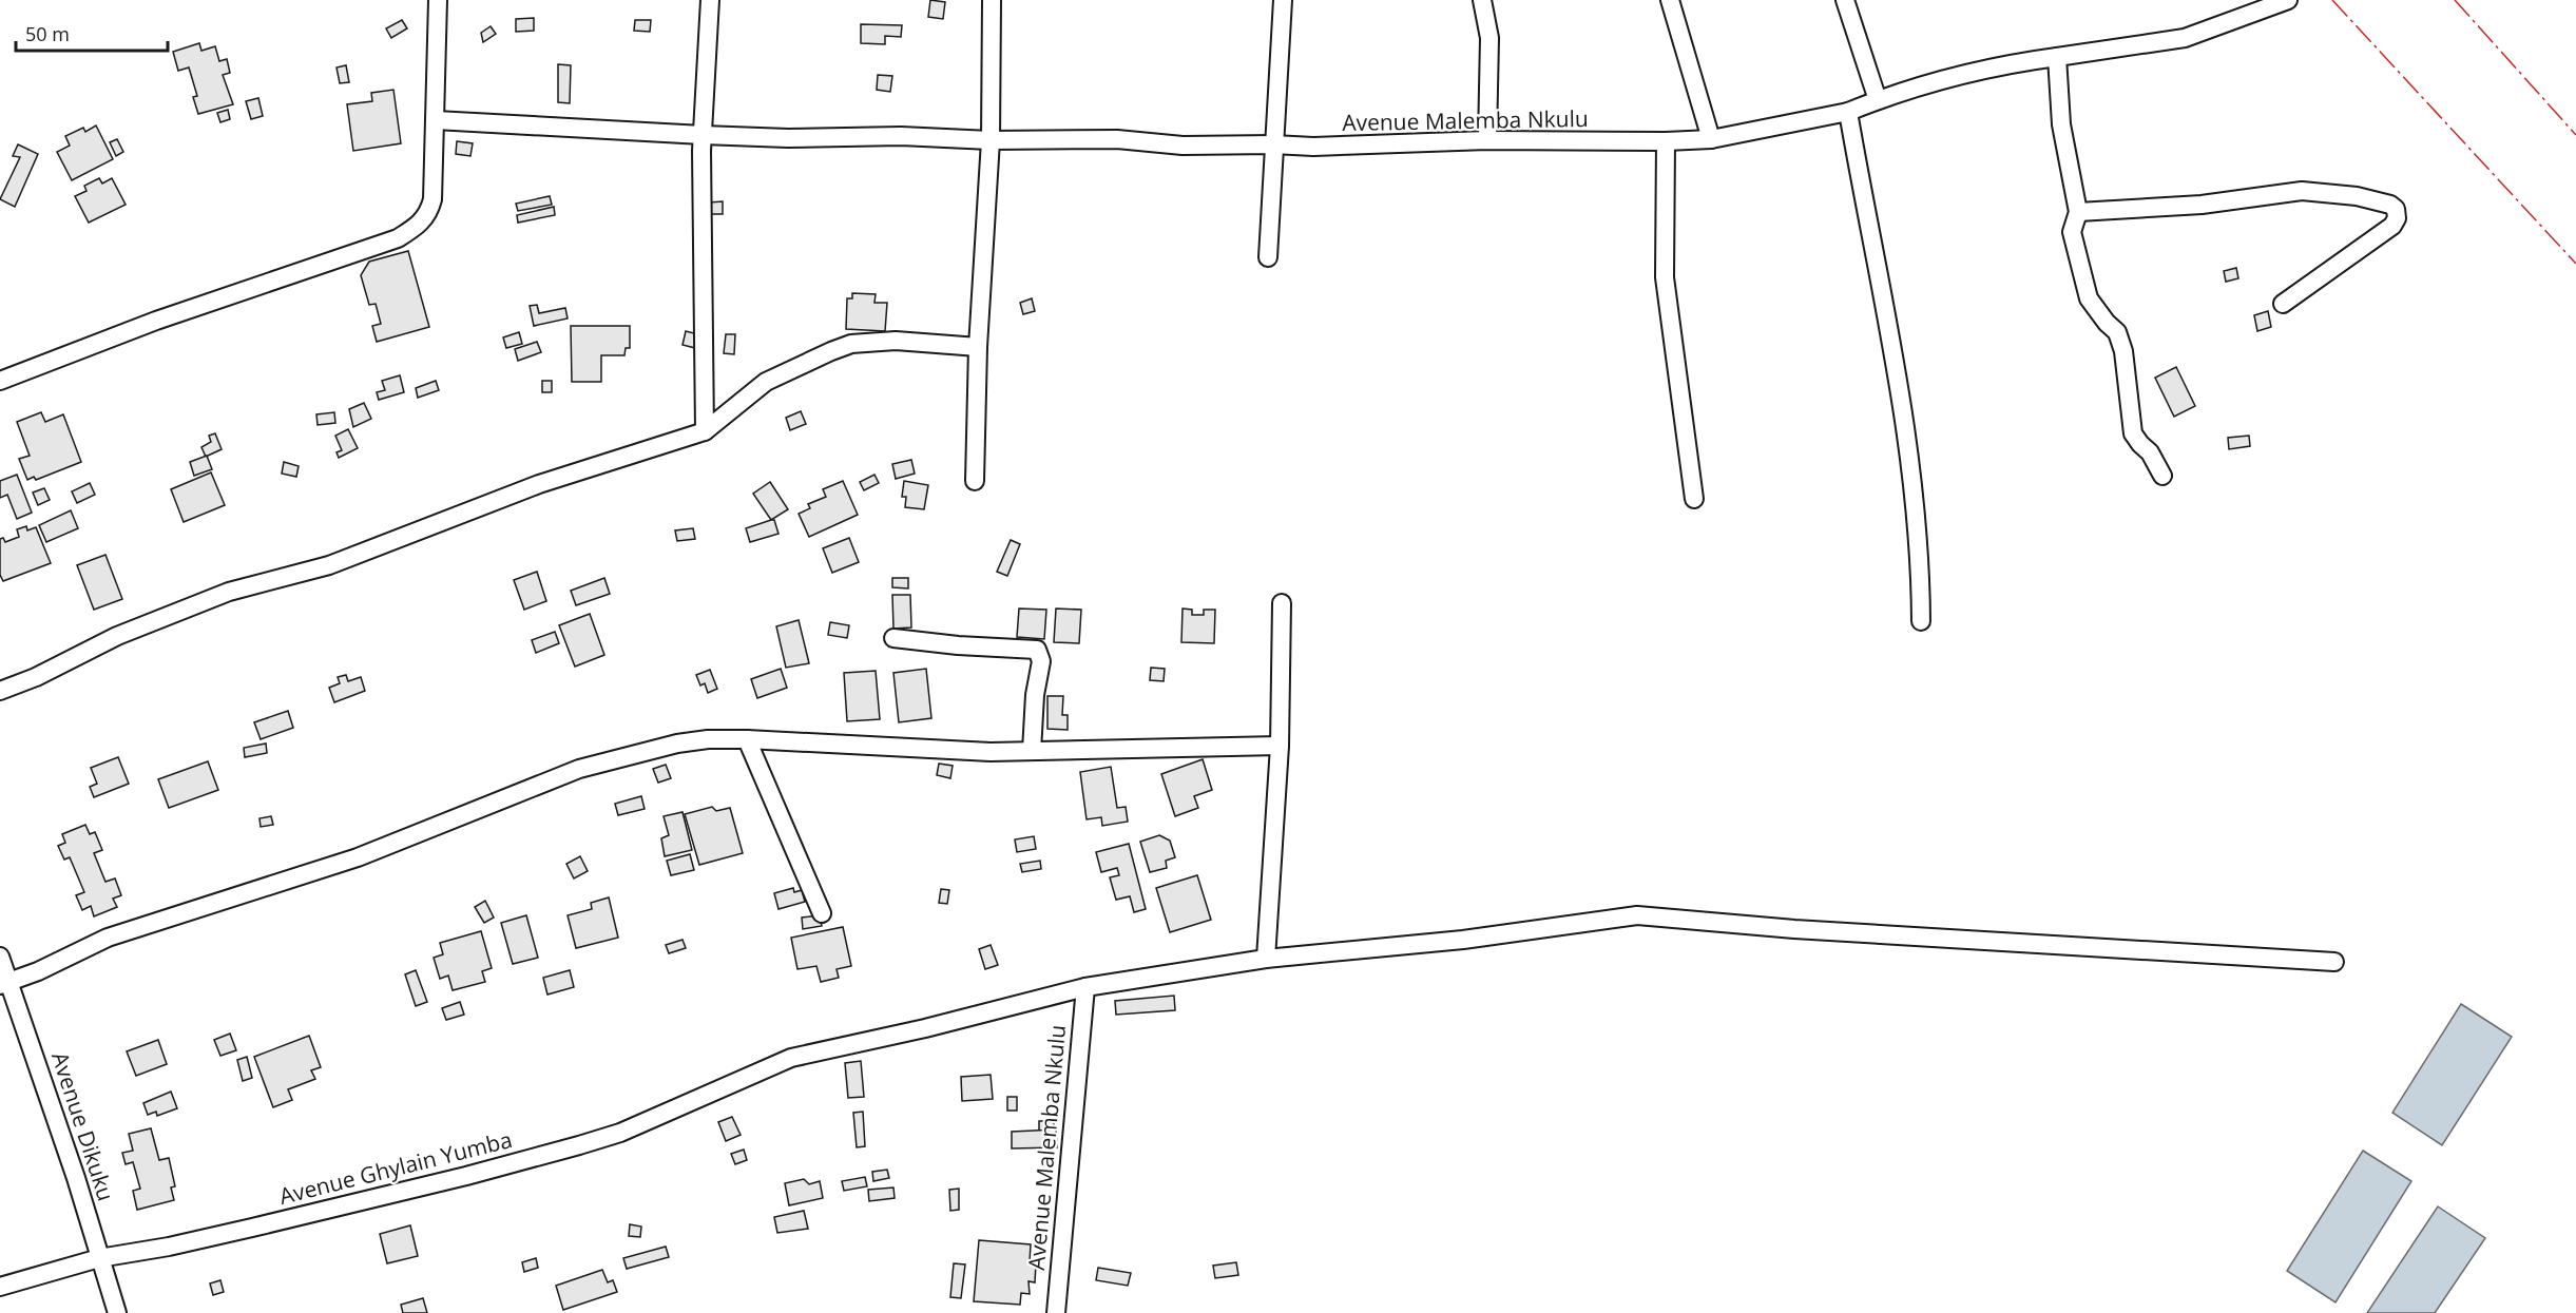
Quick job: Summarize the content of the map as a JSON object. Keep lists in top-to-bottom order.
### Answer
{
  "streets": {
    "street": ["Avenue Malemba Nkulu", "Avenue Dikuku", "Avenue Ghylain Yumba"]
  },
  "crossings": [
    ["Avenue Malemba Nkulu", "Avenue Ghylain Yumba"],
    ["Avenue Dikuku", "Avenue Ghylain Yumba"]
  ],
  "scale_bar": "50 m"
}
